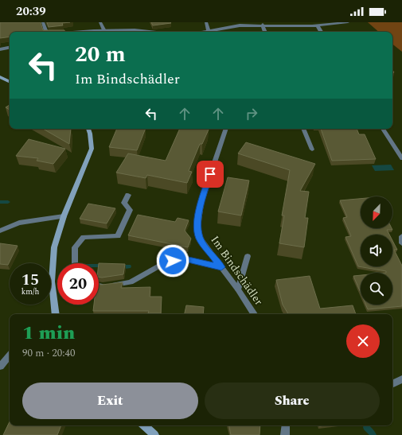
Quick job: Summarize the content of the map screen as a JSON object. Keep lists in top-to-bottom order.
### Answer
{
  "streets": {
    "street": ["Im Bindschädler"]
  },
  "north": "bottom left",
  "page": {
    "status": "20:39",
    "turn": ["20 m", "Im Bindschädler"],
    "speed": "15 km/h",
    "limit": "20",
    "heading": ["1 min", "90 m · 20:40"],
    "buttons": ["Exit", "Share"]
  }
}
